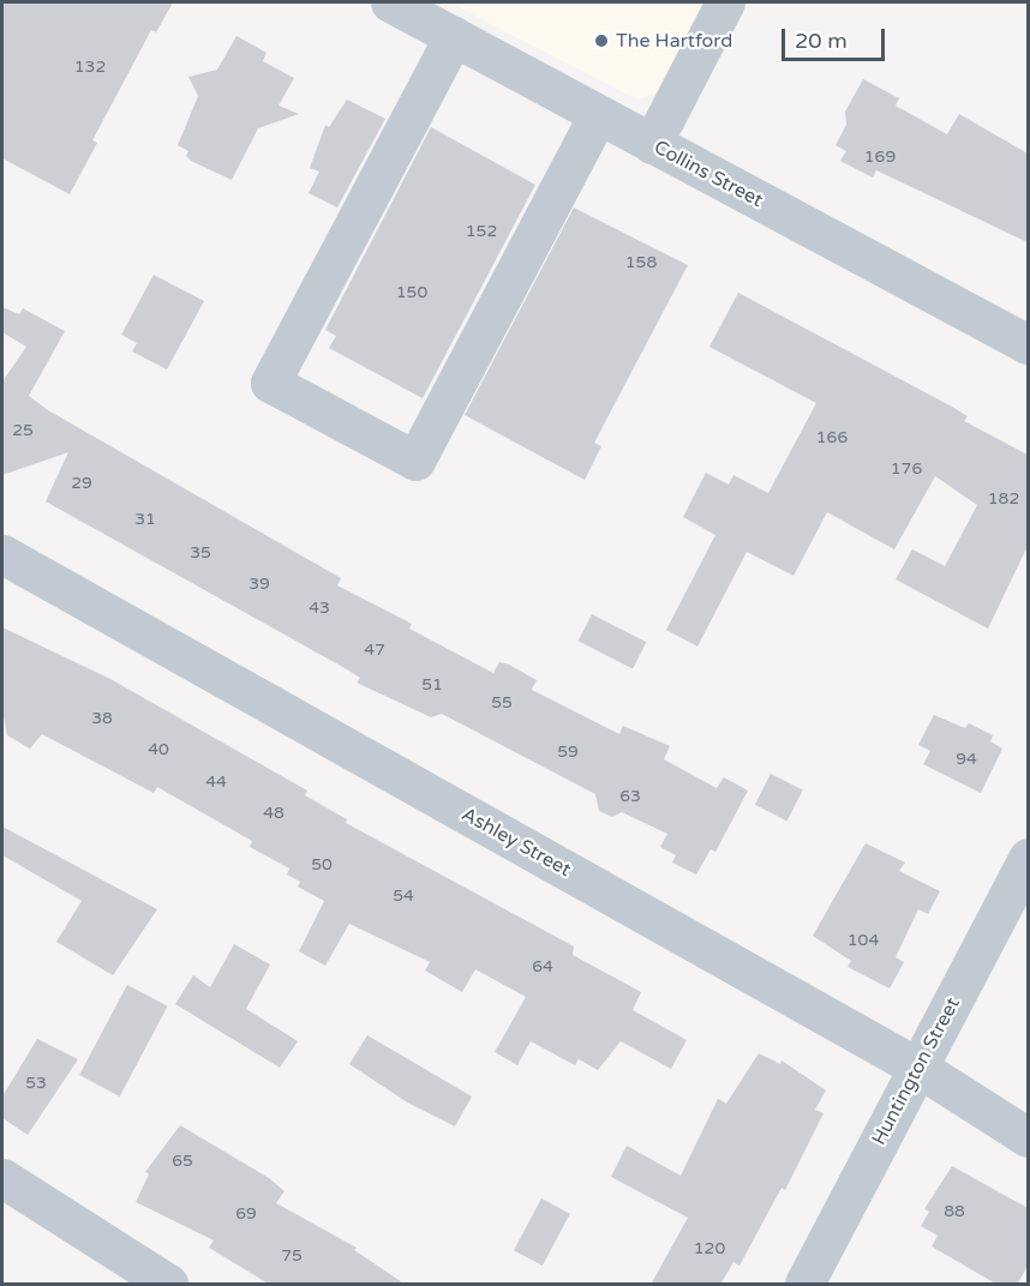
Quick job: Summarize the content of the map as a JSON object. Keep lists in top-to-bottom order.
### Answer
{
  "streets": {
    "street": ["Collins Street", "Ashley Street", "Huntington Street"]
  },
  "crossings": [
    ["Ashley Street", "Huntington Street"]
  ],
  "places": ["The Hartford"],
  "house_numbers": [
    "132",
    "169",
    "152",
    "158",
    "150",
    "25",
    "166",
    "176",
    "29",
    "182",
    "31",
    "35",
    "39",
    "43",
    "47",
    "51",
    "55",
    "38",
    "40",
    "59",
    "94",
    "44",
    "63",
    "48",
    "50",
    "54",
    "104",
    "64",
    "53",
    "65",
    "88",
    "69",
    "120",
    "75"
  ],
  "scale_bar": "20 m"
}
